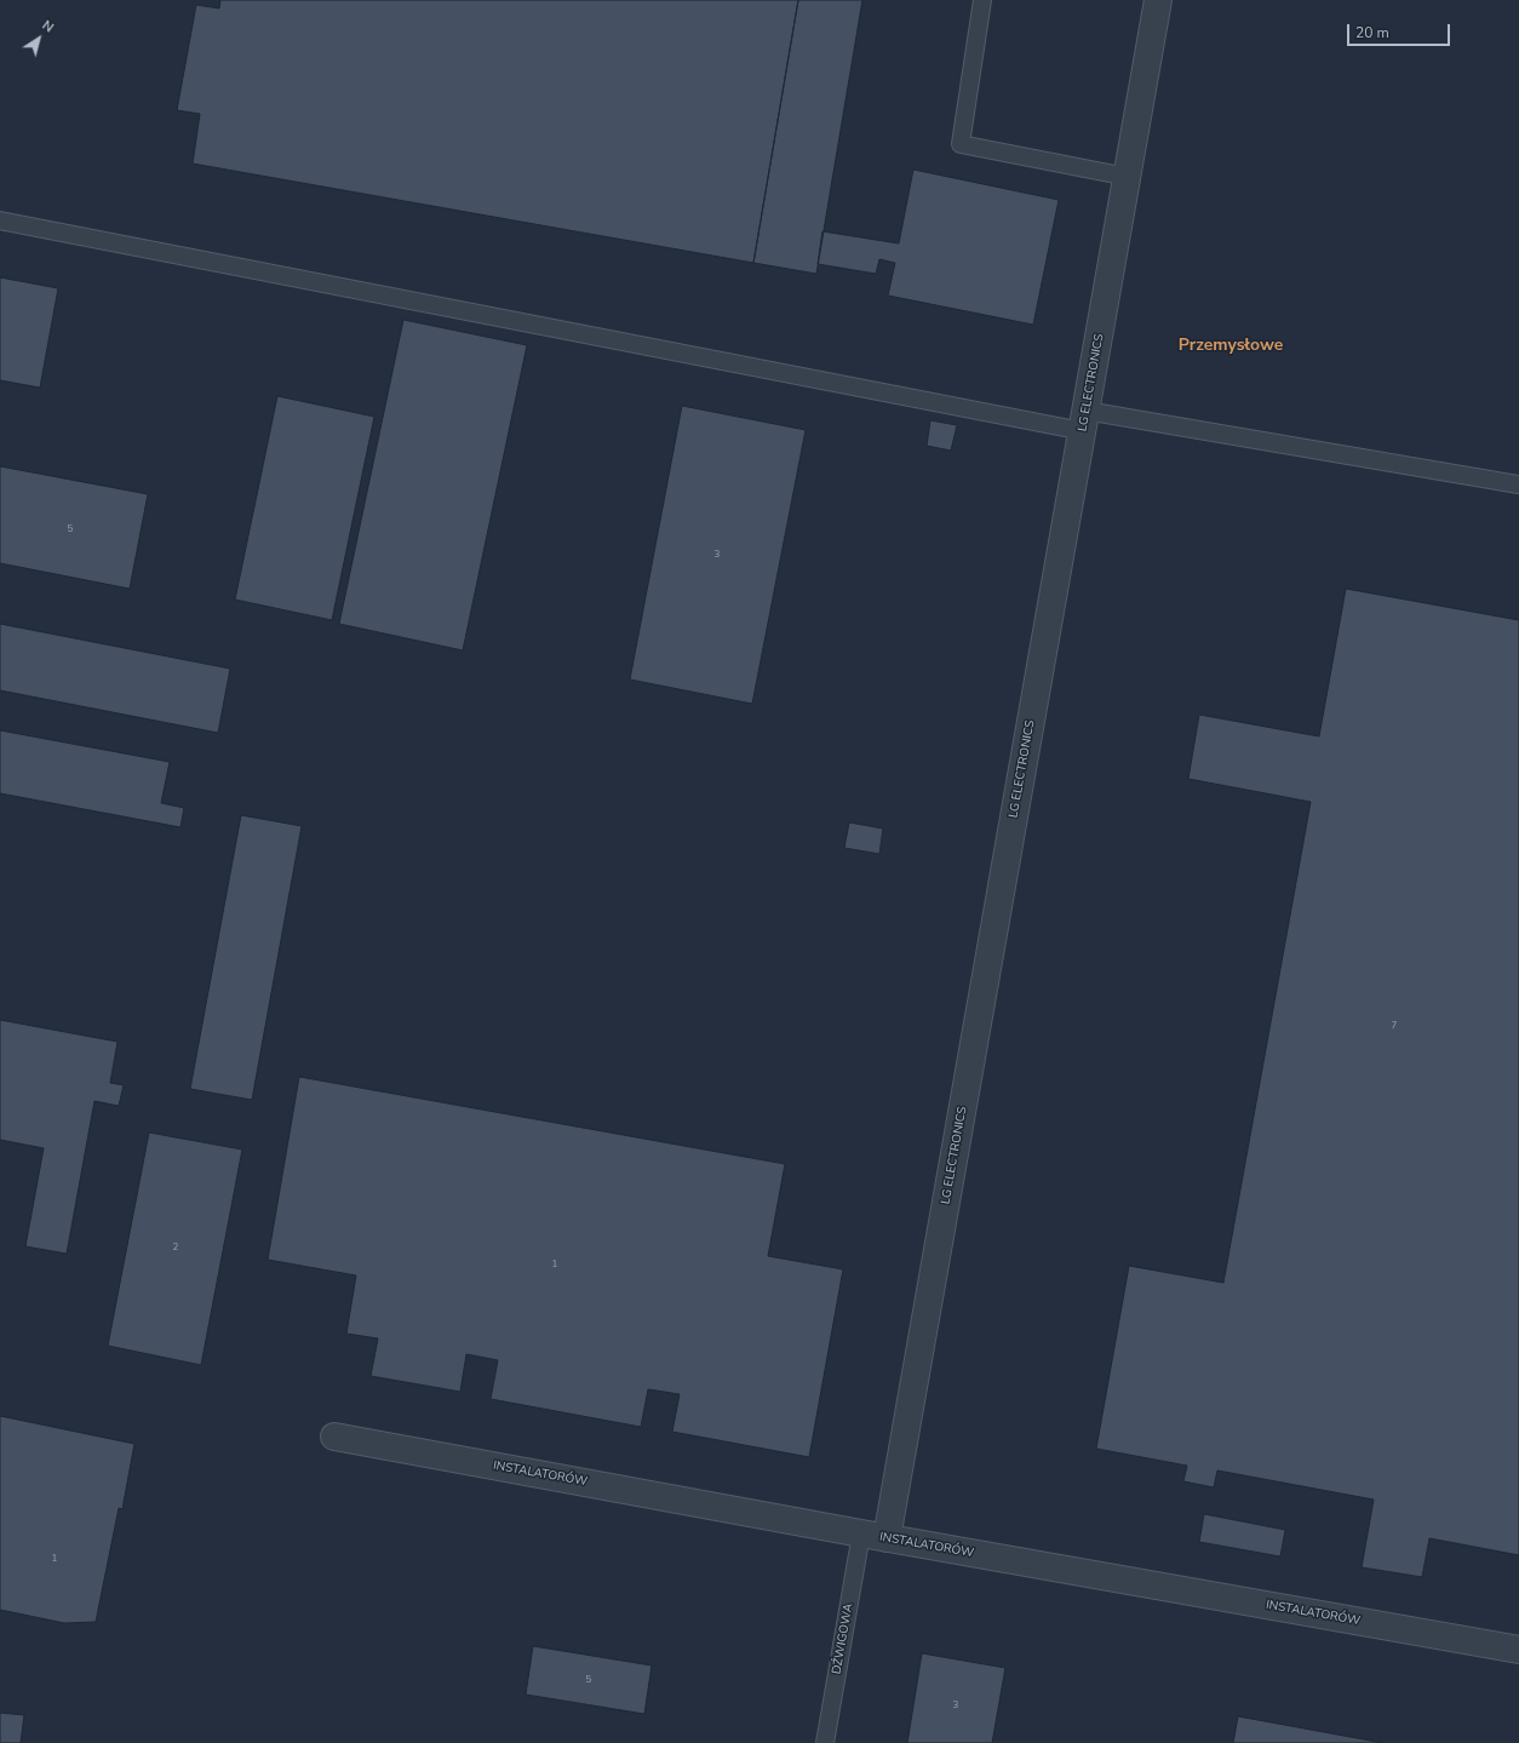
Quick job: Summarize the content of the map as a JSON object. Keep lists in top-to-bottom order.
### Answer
{
  "streets": {
    "street": ["LG ELECTRONICS", "INSTALATORÓW"],
    "lane": ["DŹWIGOWA"]
  },
  "crossings": [
    ["LG ELECTRONICS", "INSTALATORÓW"],
    ["INSTALATORÓW", "DŹWIGOWA"]
  ],
  "districts": ["Przemysłowe"],
  "house_numbers": [
    "5",
    "3",
    "7",
    "2",
    "1",
    "1",
    "5",
    "3"
  ],
  "scale_bar": "20 m",
  "north": "top right"
}
